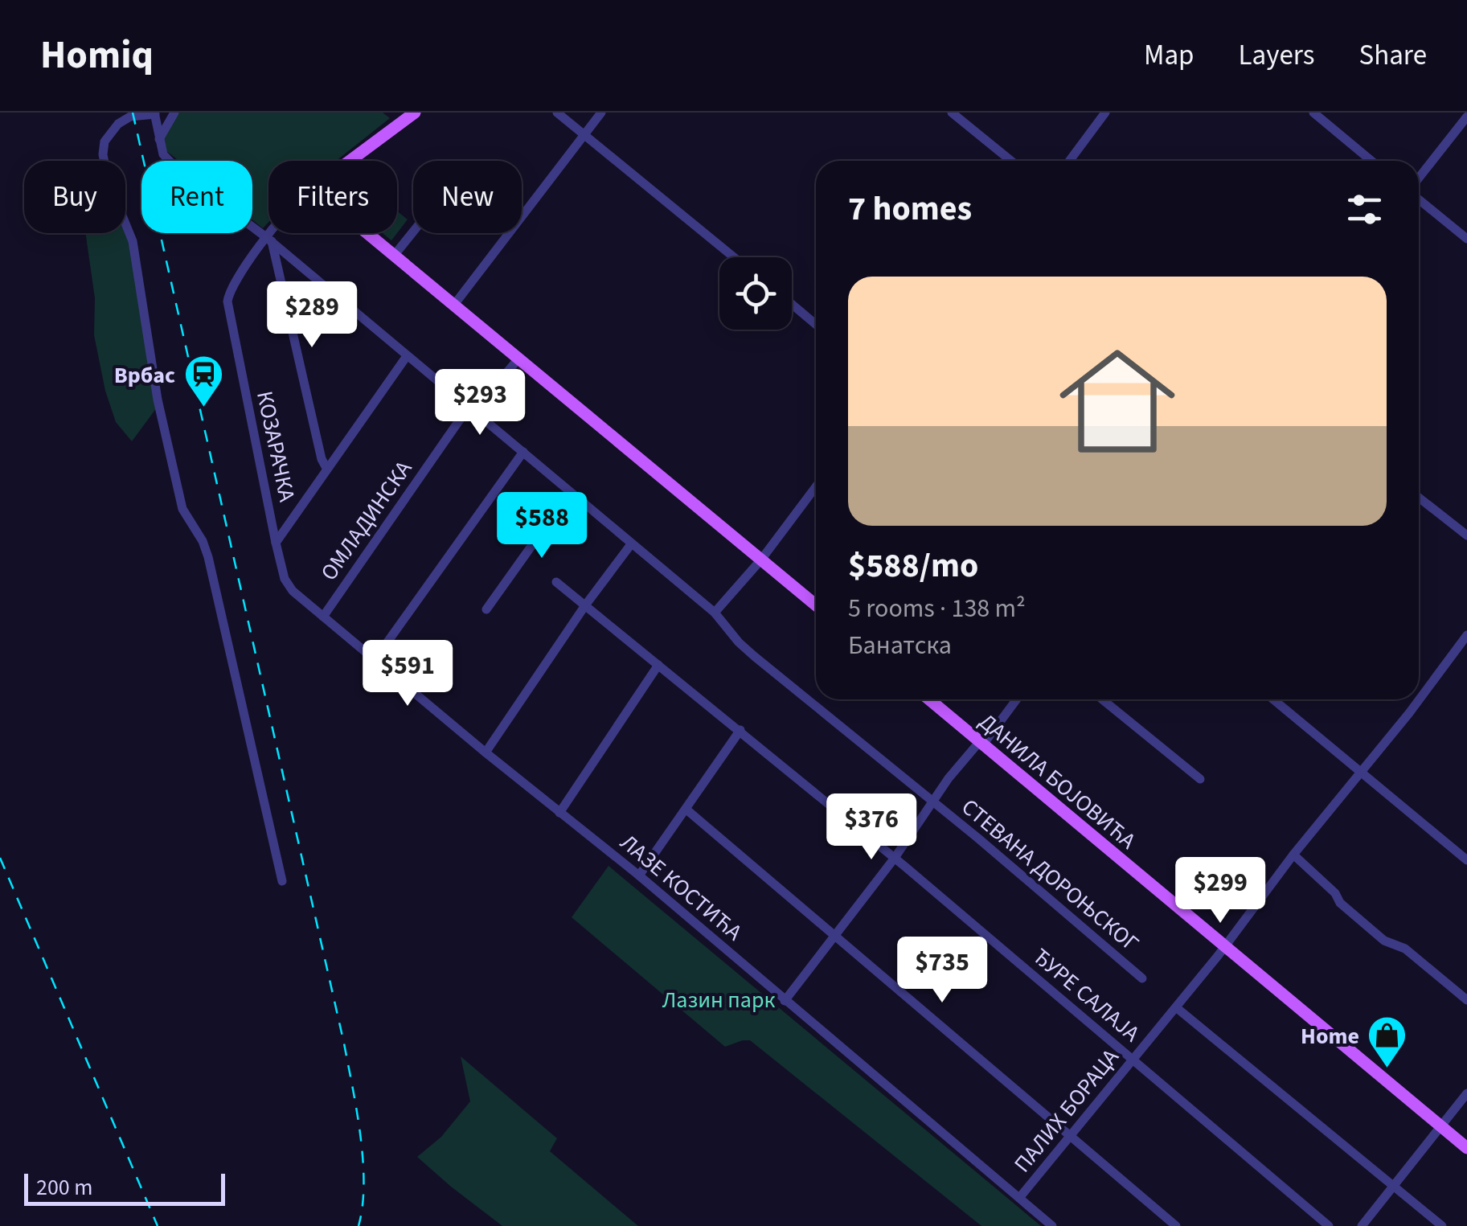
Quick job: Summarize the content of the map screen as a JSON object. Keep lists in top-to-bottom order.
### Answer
{
  "streets": {
    "main road": ["ДАНИЛА БОЈОВИЋА"],
    "street": [
      "КОЗАРАЧКА",
      "ОМЛАДИНСКА",
      "СТЕВАНА ДОРОЊСКОГ",
      "ЛАЗЕ КОСТИЋА",
      "ЂУРЕ САЛАЈА",
      "ПАЛИХ БОРАЦА"
    ]
  },
  "crossings": [
    ["КОЗАРАЧКА", "СТЕВАНА ДОРОЊСКОГ"],
    ["КОЗАРАЧКА", "ЛАЗЕ КОСТИЋА"],
    ["ОМЛАДИНСКА", "СТЕВАНА ДОРОЊСКОГ"],
    ["ОМЛАДИНСКА", "ЛАЗЕ КОСТИЋА"],
    ["ДАНИЛА БОЈОВИЋА", "ПАЛИХ БОРАЦА"],
    ["ЛАЗЕ КОСТИЋА", "ПАЛИХ БОРАЦА"],
    ["ЂУРЕ САЛАЈА", "ПАЛИХ БОРАЦА"]
  ],
  "parks": ["Лазин парк"],
  "places": {
    "station": ["Врбас"],
    "shop": ["Home"]
  },
  "scale_bar": "200 m",
  "page": {
    "header": "Homiq",
    "nav": ["Map", "Layers", "Share"],
    "chip": [
      "Buy",
      "Rent",
      "Filters",
      "New"
    ],
    "heading": "7 homes",
    "list": [
      {
        "name": "$588/mo",
        "note": "5 rooms · 138 m² · Банатска"
      }
    ],
    "price": [
      "$289",
      "$293",
      "$588",
      "$591",
      "$376",
      "$299",
      "$735"
    ],
    "scale": "200 m"
  }
}
